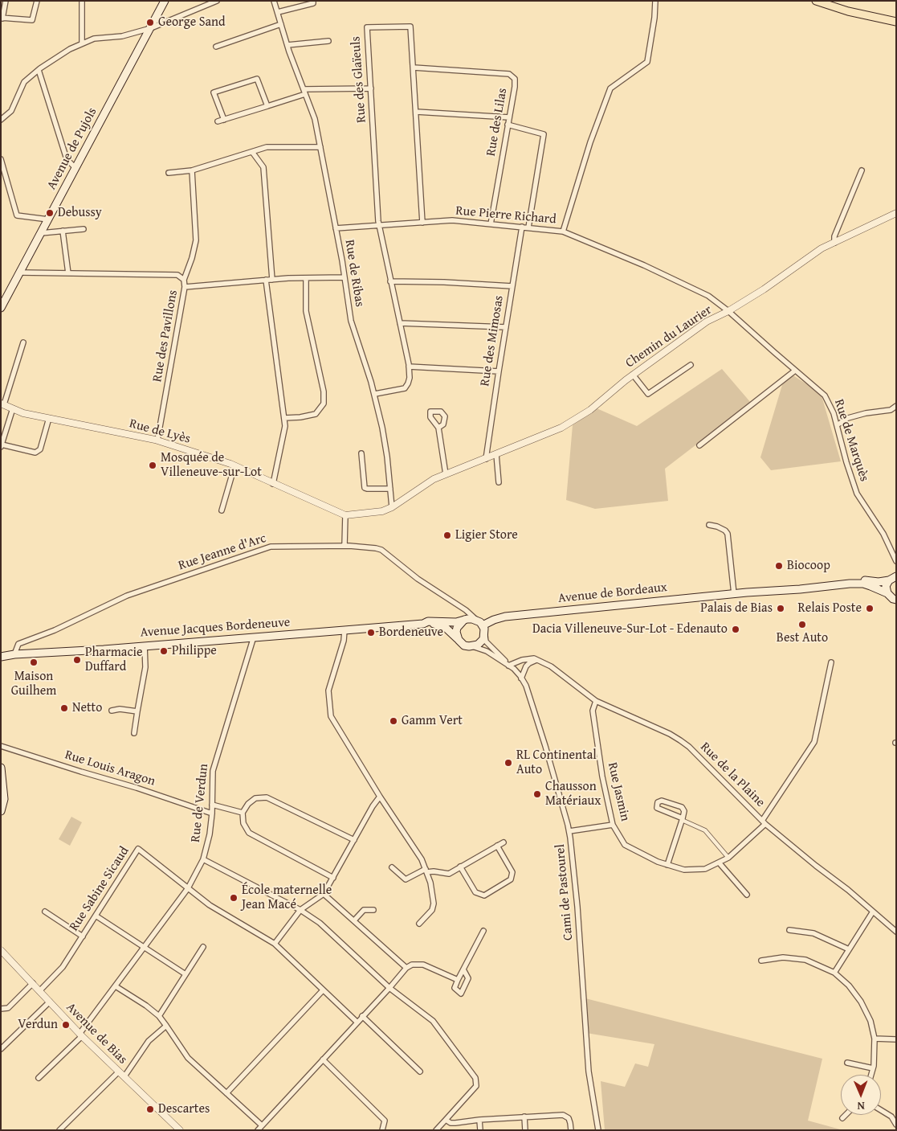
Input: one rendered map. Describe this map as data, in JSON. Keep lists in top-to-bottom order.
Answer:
{
  "streets": {
    "main road": ["Avenue de Pujols", "Avenue de Bordeaux", "Avenue Jacques Bordeneuve"],
    "street": [
      "Rue des Glaïeuls",
      "Rue des Lilas",
      "Rue Pierre Richard",
      "Rue de Ribas",
      "Rue des Pavillons",
      "Chemin du Laurier",
      "Rue des Mimosas",
      "Rue de Lyès",
      "Rue de Marquès",
      "Rue Jeanne d'Arc",
      "Rue Louis Aragon",
      "Rue de la Plaine",
      "Rue Jasmin",
      "Rue de Verdun",
      "Rue Sabine Sicaud",
      "Cami de Pastourel",
      "Avenue de Bias"
    ]
  },
  "crossings": [
    ["Rue des Glaïeuls", "Rue des Lilas"],
    ["Rue des Glaïeuls", "Rue Pierre Richard"],
    ["Rue des Glaïeuls", "Rue de Ribas"],
    ["Rue des Lilas", "Rue Pierre Richard"],
    ["Avenue de Pujols", "Rue des Pavillons"],
    ["Rue Pierre Richard", "Rue de Ribas"],
    ["Rue Pierre Richard", "Chemin du Laurier"],
    ["Rue Pierre Richard", "Rue des Mimosas"],
    ["Rue Pierre Richard", "Rue de Marquès"],
    ["Rue de Ribas", "Chemin du Laurier"],
    ["Rue des Pavillons", "Rue de Lyès"],
    ["Chemin du Laurier", "Rue des Mimosas"],
    ["Chemin du Laurier", "Rue de Lyès"],
    ["Chemin du Laurier", "Rue de Marquès"],
    ["Rue Jeanne d'Arc", "Avenue de Bordeaux"],
    ["Rue Jeanne d'Arc", "Avenue Jacques Bordeneuve"],
    ["Rue Jeanne d'Arc", "Cami de Pastourel"],
    ["Avenue de Bordeaux", "Avenue Jacques Bordeneuve"],
    ["Avenue de Bordeaux", "Cami de Pastourel"],
    ["Avenue Jacques Bordeneuve", "Rue de Verdun"],
    ["Avenue Jacques Bordeneuve", "Cami de Pastourel"],
    ["Rue Louis Aragon", "Rue de Verdun"],
    ["Rue de la Plaine", "Rue Jasmin"],
    ["Rue de Verdun", "Rue Sabine Sicaud"],
    ["Rue de Verdun", "Avenue de Bias"],
    ["Rue Sabine Sicaud", "Avenue de Bias"]
  ],
  "places": [
    "George Sand",
    "Debussy",
    "Mosquée de Villeneuve-sur-Lot",
    "Ligier Store",
    "Biocoop",
    "Palais de Bias",
    "Relais Poste",
    "Best Auto",
    "Dacia Villeneuve-Sur-Lot - Edenauto",
    "Bordeneuve",
    "Philippe",
    "Pharmacie Duffard",
    "Maison Guilhem",
    "Netto",
    "Gamm Vert",
    "RL Continental Auto",
    "Chausson Matériaux",
    "École maternelle Jean Macé",
    "Verdun",
    "Descartes"
  ],
  "north": "bottom"
}
